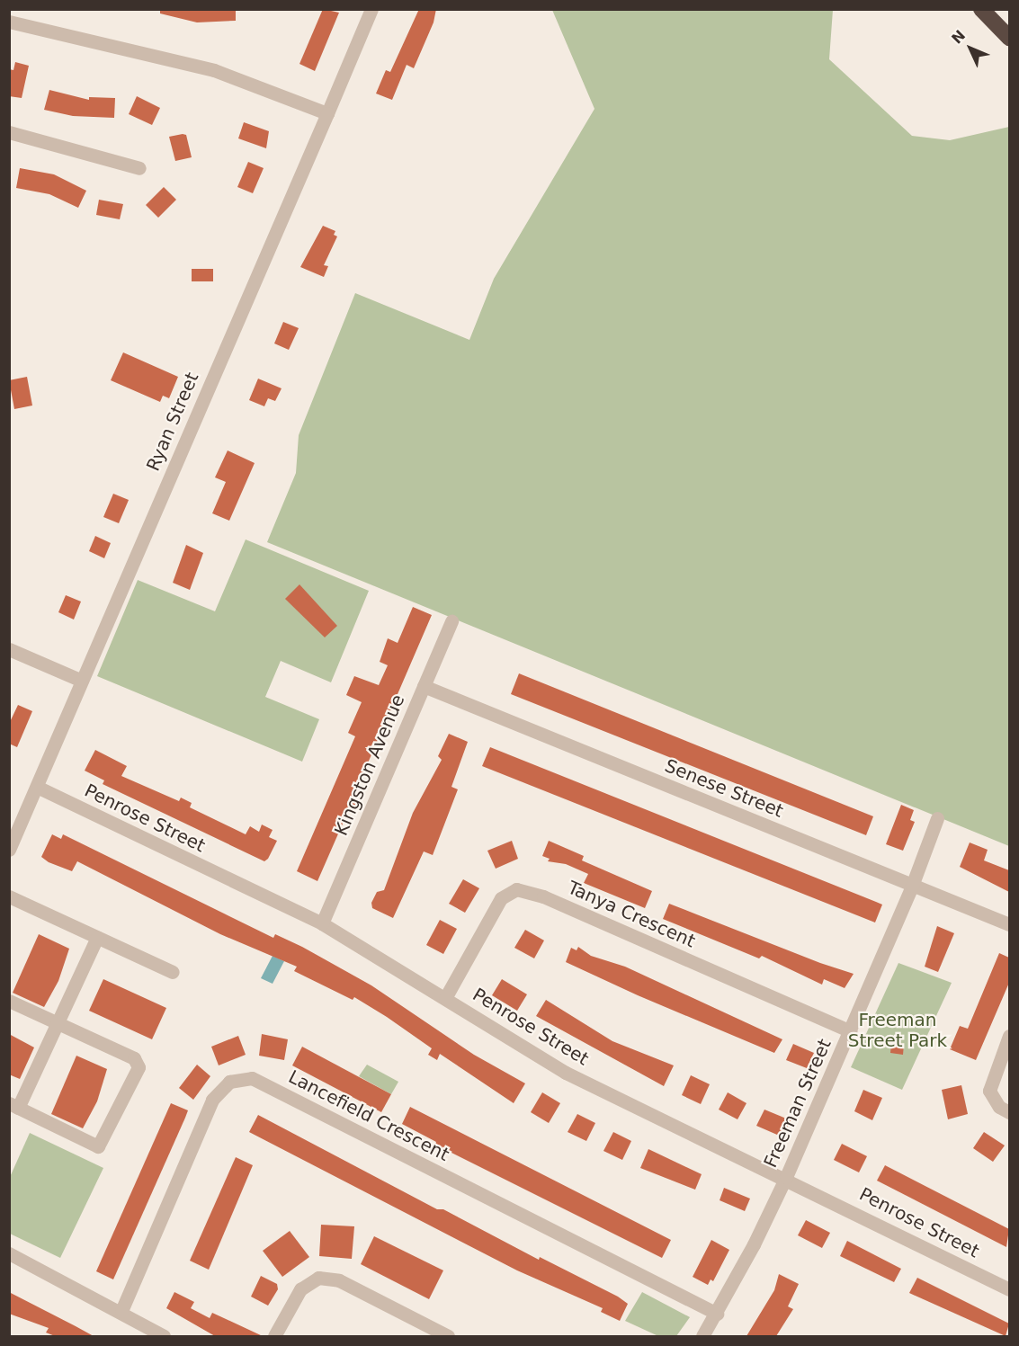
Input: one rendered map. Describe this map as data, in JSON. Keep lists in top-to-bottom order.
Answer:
{
  "streets": {
    "street": [
      "Ryan Street",
      "Kingston Avenue",
      "Senese Street",
      "Penrose Street",
      "Tanya Crescent",
      "Freeman Street",
      "Lancefield Crescent"
    ]
  },
  "crossings": [
    ["Ryan Street", "Penrose Street"],
    ["Kingston Avenue", "Senese Street"],
    ["Kingston Avenue", "Penrose Street"],
    ["Senese Street", "Freeman Street"],
    ["Penrose Street", "Tanya Crescent"],
    ["Penrose Street", "Freeman Street"],
    ["Tanya Crescent", "Freeman Street"],
    ["Freeman Street", "Lancefield Crescent"]
  ],
  "parks": ["Freeman Street Park"],
  "north": "top left"
}
